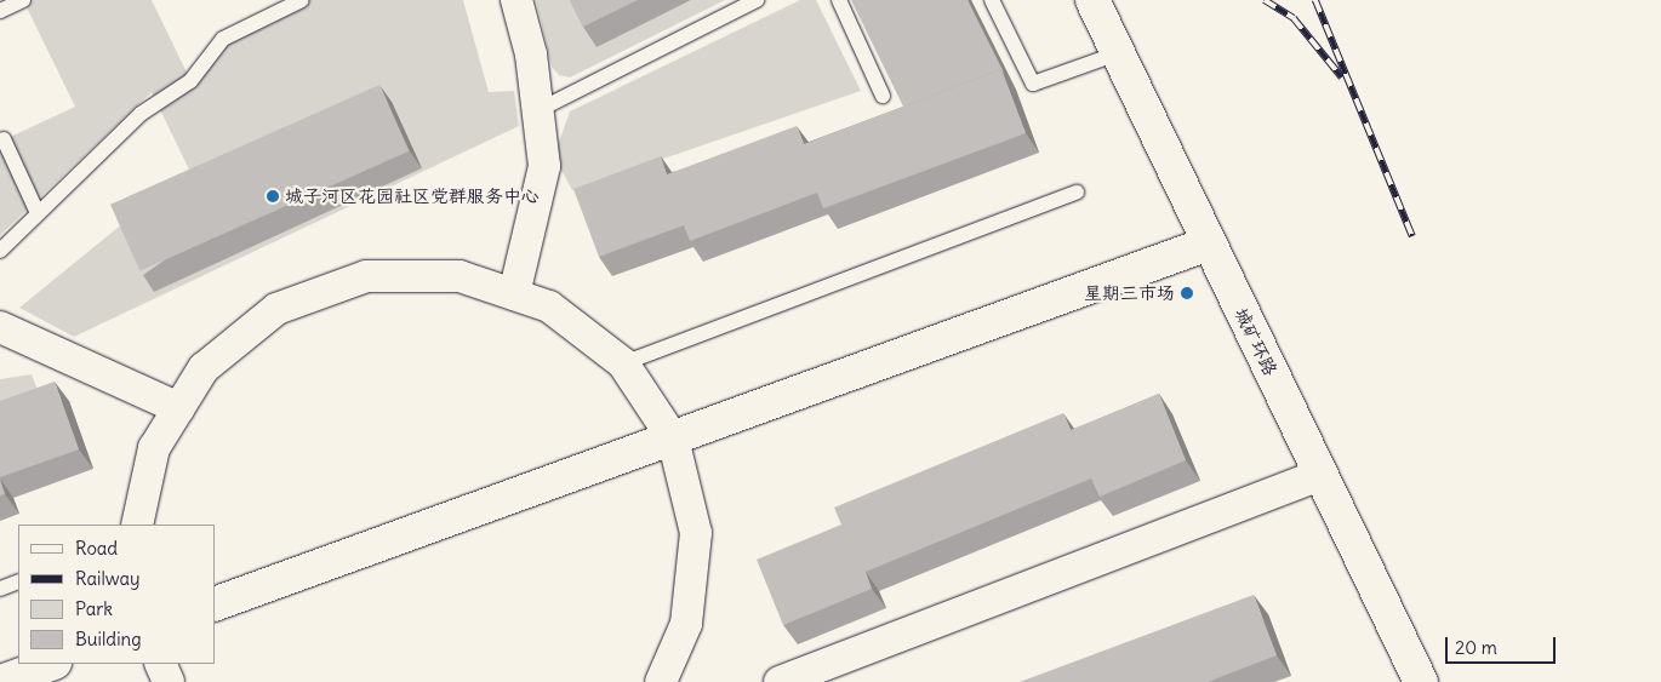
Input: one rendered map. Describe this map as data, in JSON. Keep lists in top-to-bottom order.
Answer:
{
  "streets": {
    "street": ["城矿环路"]
  },
  "places": ["城子河区花园社区党群服务中心", "星期三市场"],
  "legend": [
    "Road",
    "Railway",
    "Park",
    "Building"
  ],
  "scale_bar": "20 m"
}
